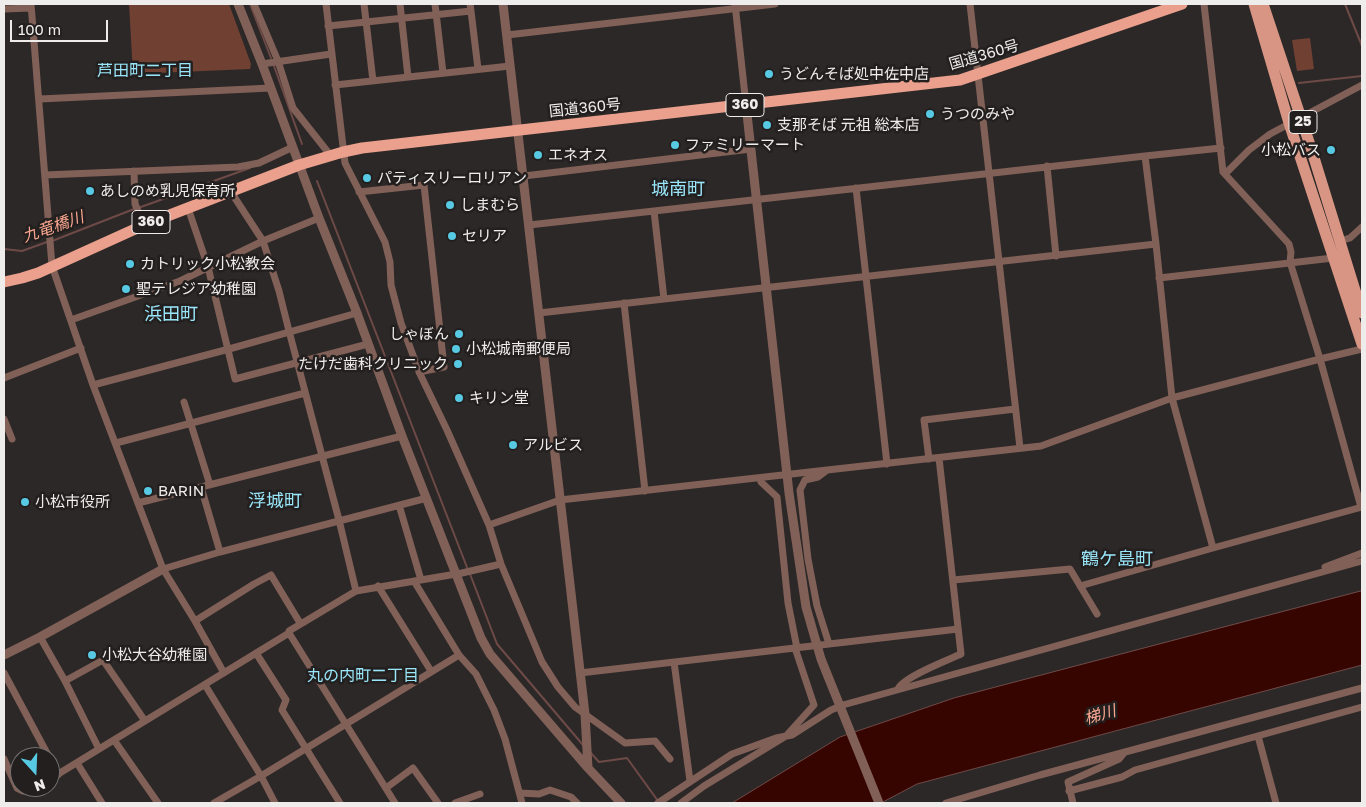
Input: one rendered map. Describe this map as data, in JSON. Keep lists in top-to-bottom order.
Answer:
{
  "streets": {
    "highway": ["国道360号", "360"],
    "main road": ["25"]
  },
  "districts": [
    "芦田町二丁目",
    "城南町",
    "浜田町",
    "浮城町",
    "鶴ケ島町",
    "丸の内町二丁目"
  ],
  "water": ["九竜橋川", "梯川"],
  "places": [
    "うどんそば処中佐中店",
    "うつのみや",
    "支那そば 元祖 総本店",
    "ファミリーマート",
    "小松バス",
    "エネオス",
    "パティスリーロリアン",
    "あしのめ乳児保育所",
    "しまむら",
    "セリア",
    "カトリック小松教会",
    "聖テレジア幼稚園",
    "しゃぼん",
    "小松城南郵便局",
    "たけだ歯科クリニック",
    "キリン堂",
    "アルビス",
    "BARIN",
    "小松市役所",
    "小松大谷幼稚園"
  ],
  "scale_bar": "100 m",
  "north": "bottom"
}
